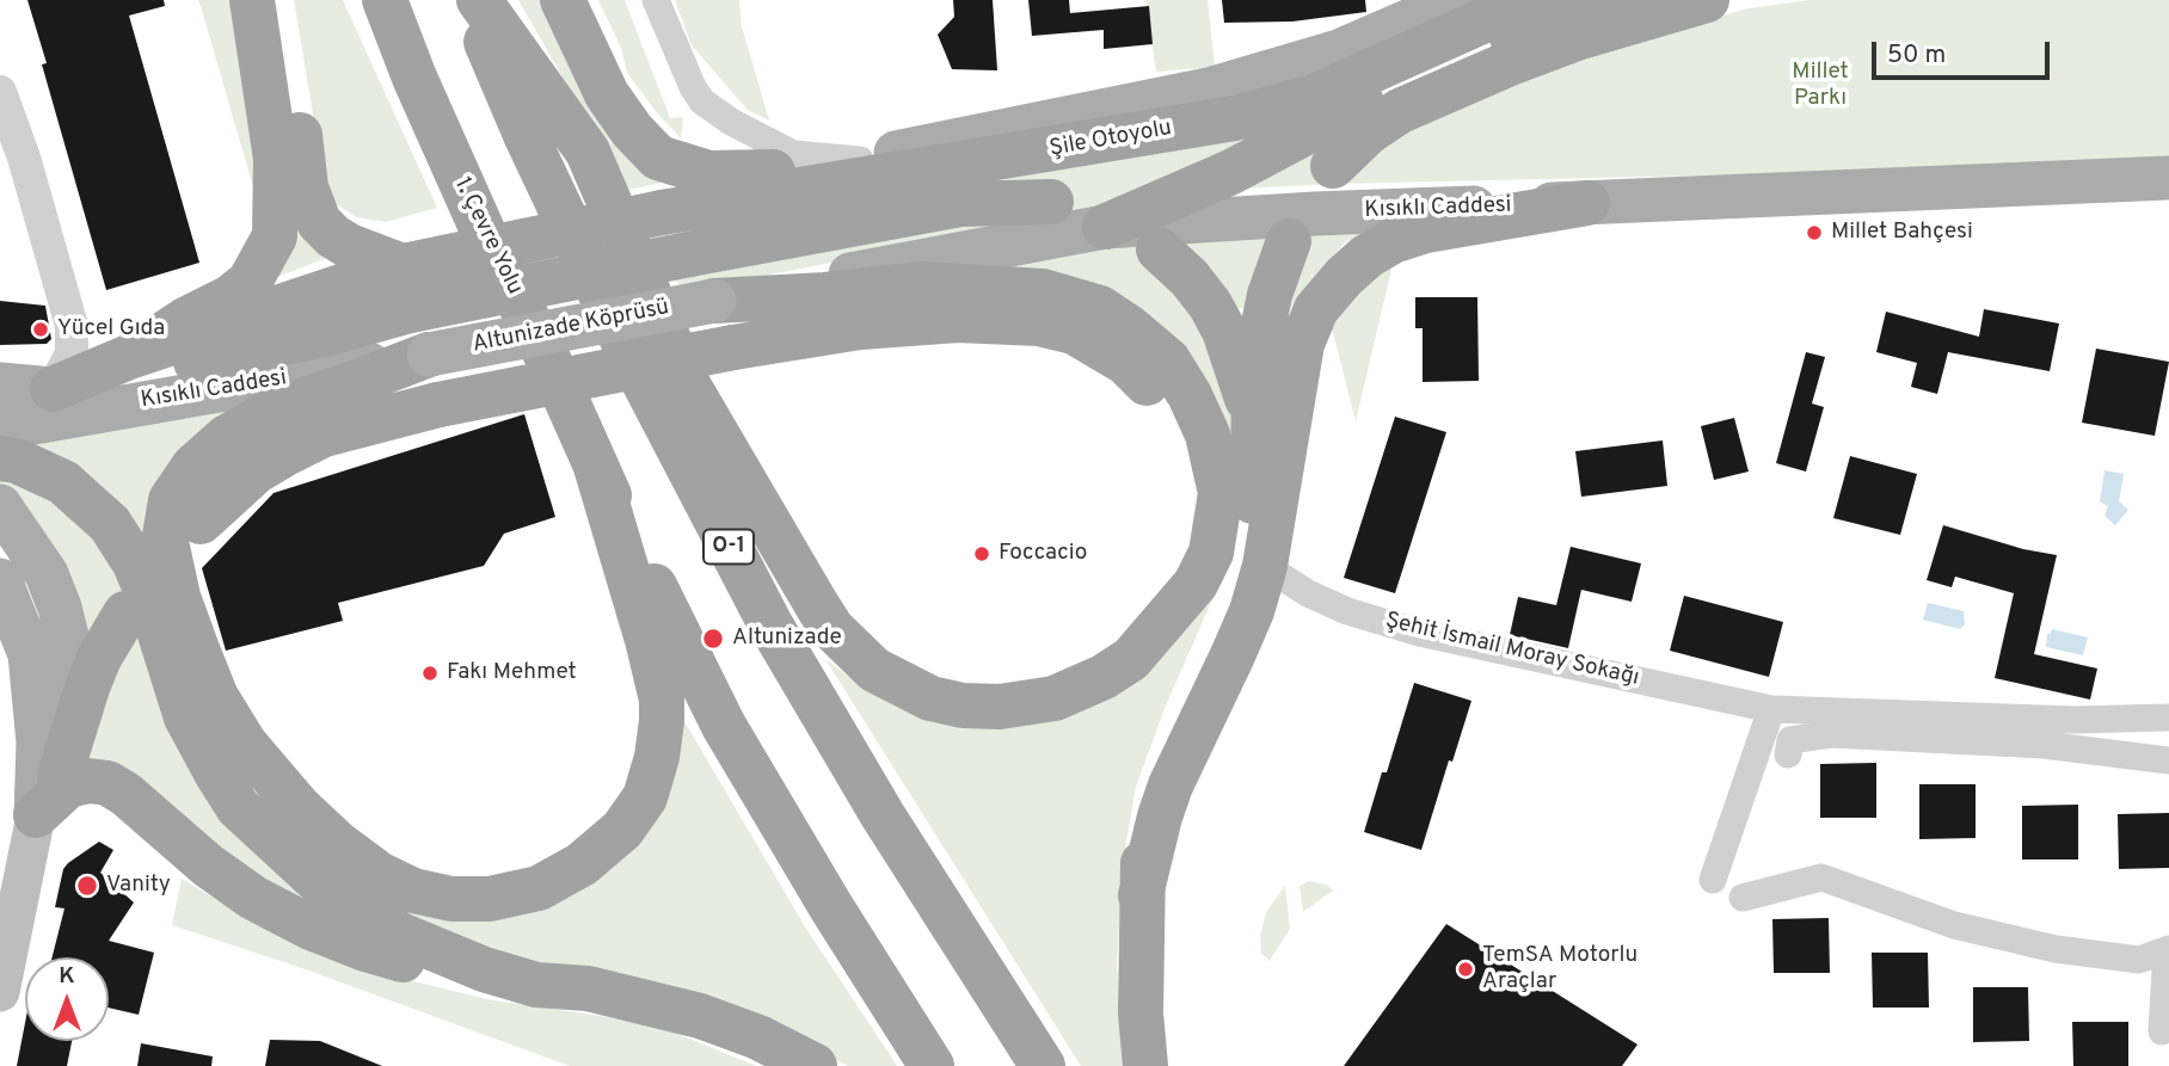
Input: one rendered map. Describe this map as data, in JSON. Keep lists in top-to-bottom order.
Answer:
{
  "streets": {
    "highway": [
      "Şile Otoyolu",
      "Kısıklı Caddesi",
      "1. Çevre Yolu",
      "O-1"
    ],
    "main road": ["Altunizade Köprüsü"],
    "street": ["Şehit İsmail Moray Sokağı"]
  },
  "crossings": [
    ["Kısıklı Caddesi", "Altunizade Köprüsü"]
  ],
  "parks": ["Millet Parkı"],
  "places": [
    "Millet Bahçesi",
    "Yücel Gıda",
    "Foccacio",
    "Altunizade",
    "Fakı Mehmet",
    "Vanity",
    "TemSA Motorlu Araçlar"
  ],
  "scale_bar": "50 m",
  "north": "top"
}
